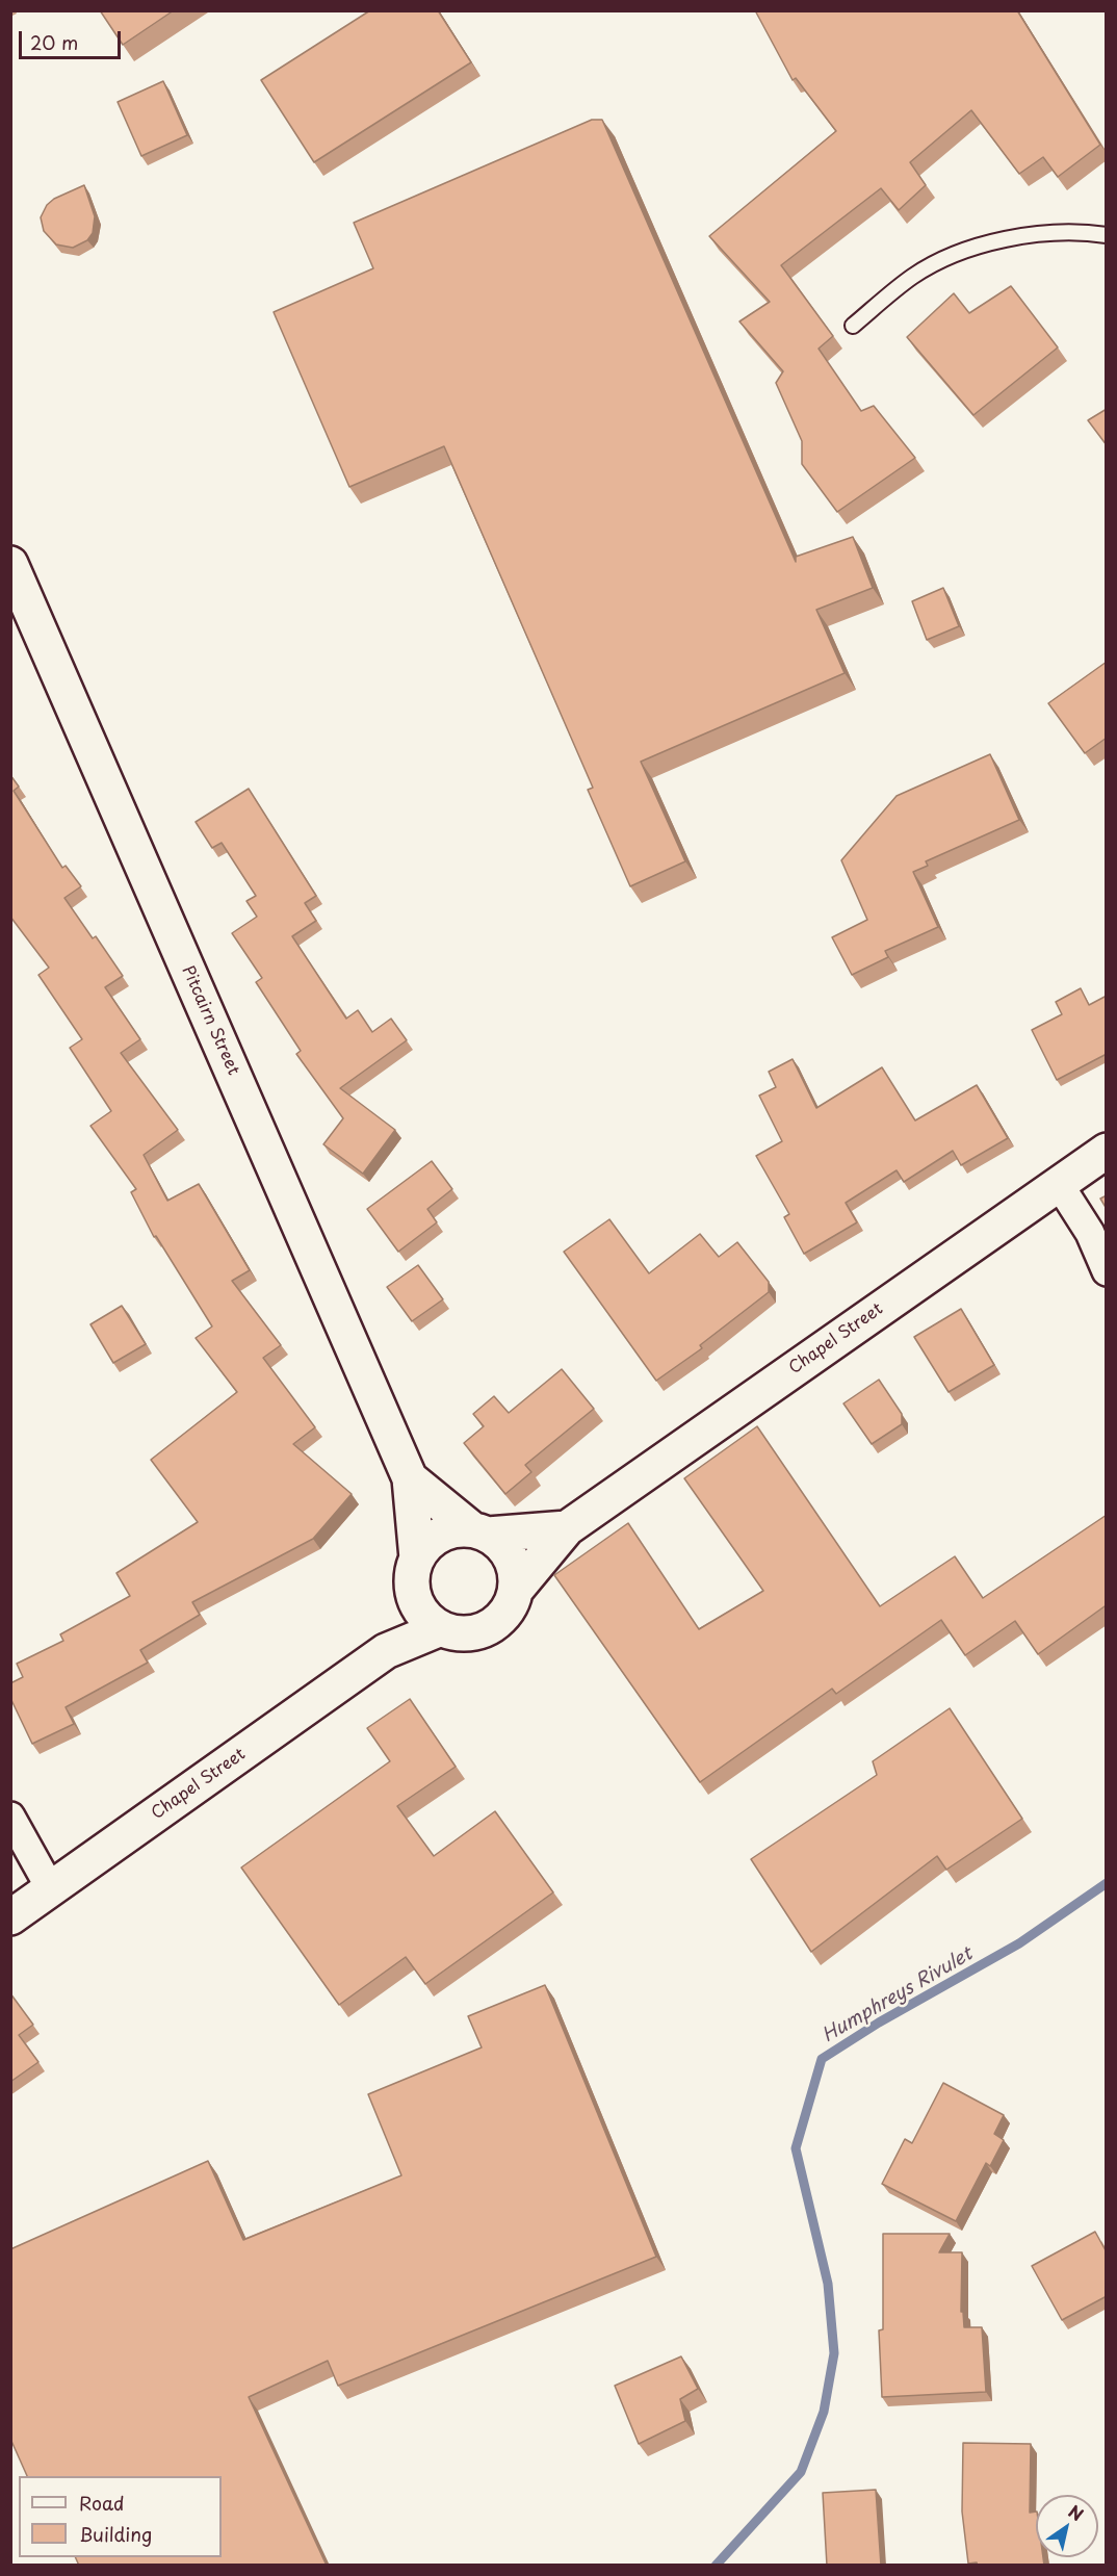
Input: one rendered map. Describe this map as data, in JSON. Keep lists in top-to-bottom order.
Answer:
{
  "streets": {
    "street": ["Pitcairn Street", "Chapel Street"]
  },
  "crossings": [
    ["Pitcairn Street", "Chapel Street"]
  ],
  "water": ["Humphreys Rivulet"],
  "legend": ["Road", "Building"],
  "scale_bar": "20 m",
  "north": "top right"
}
